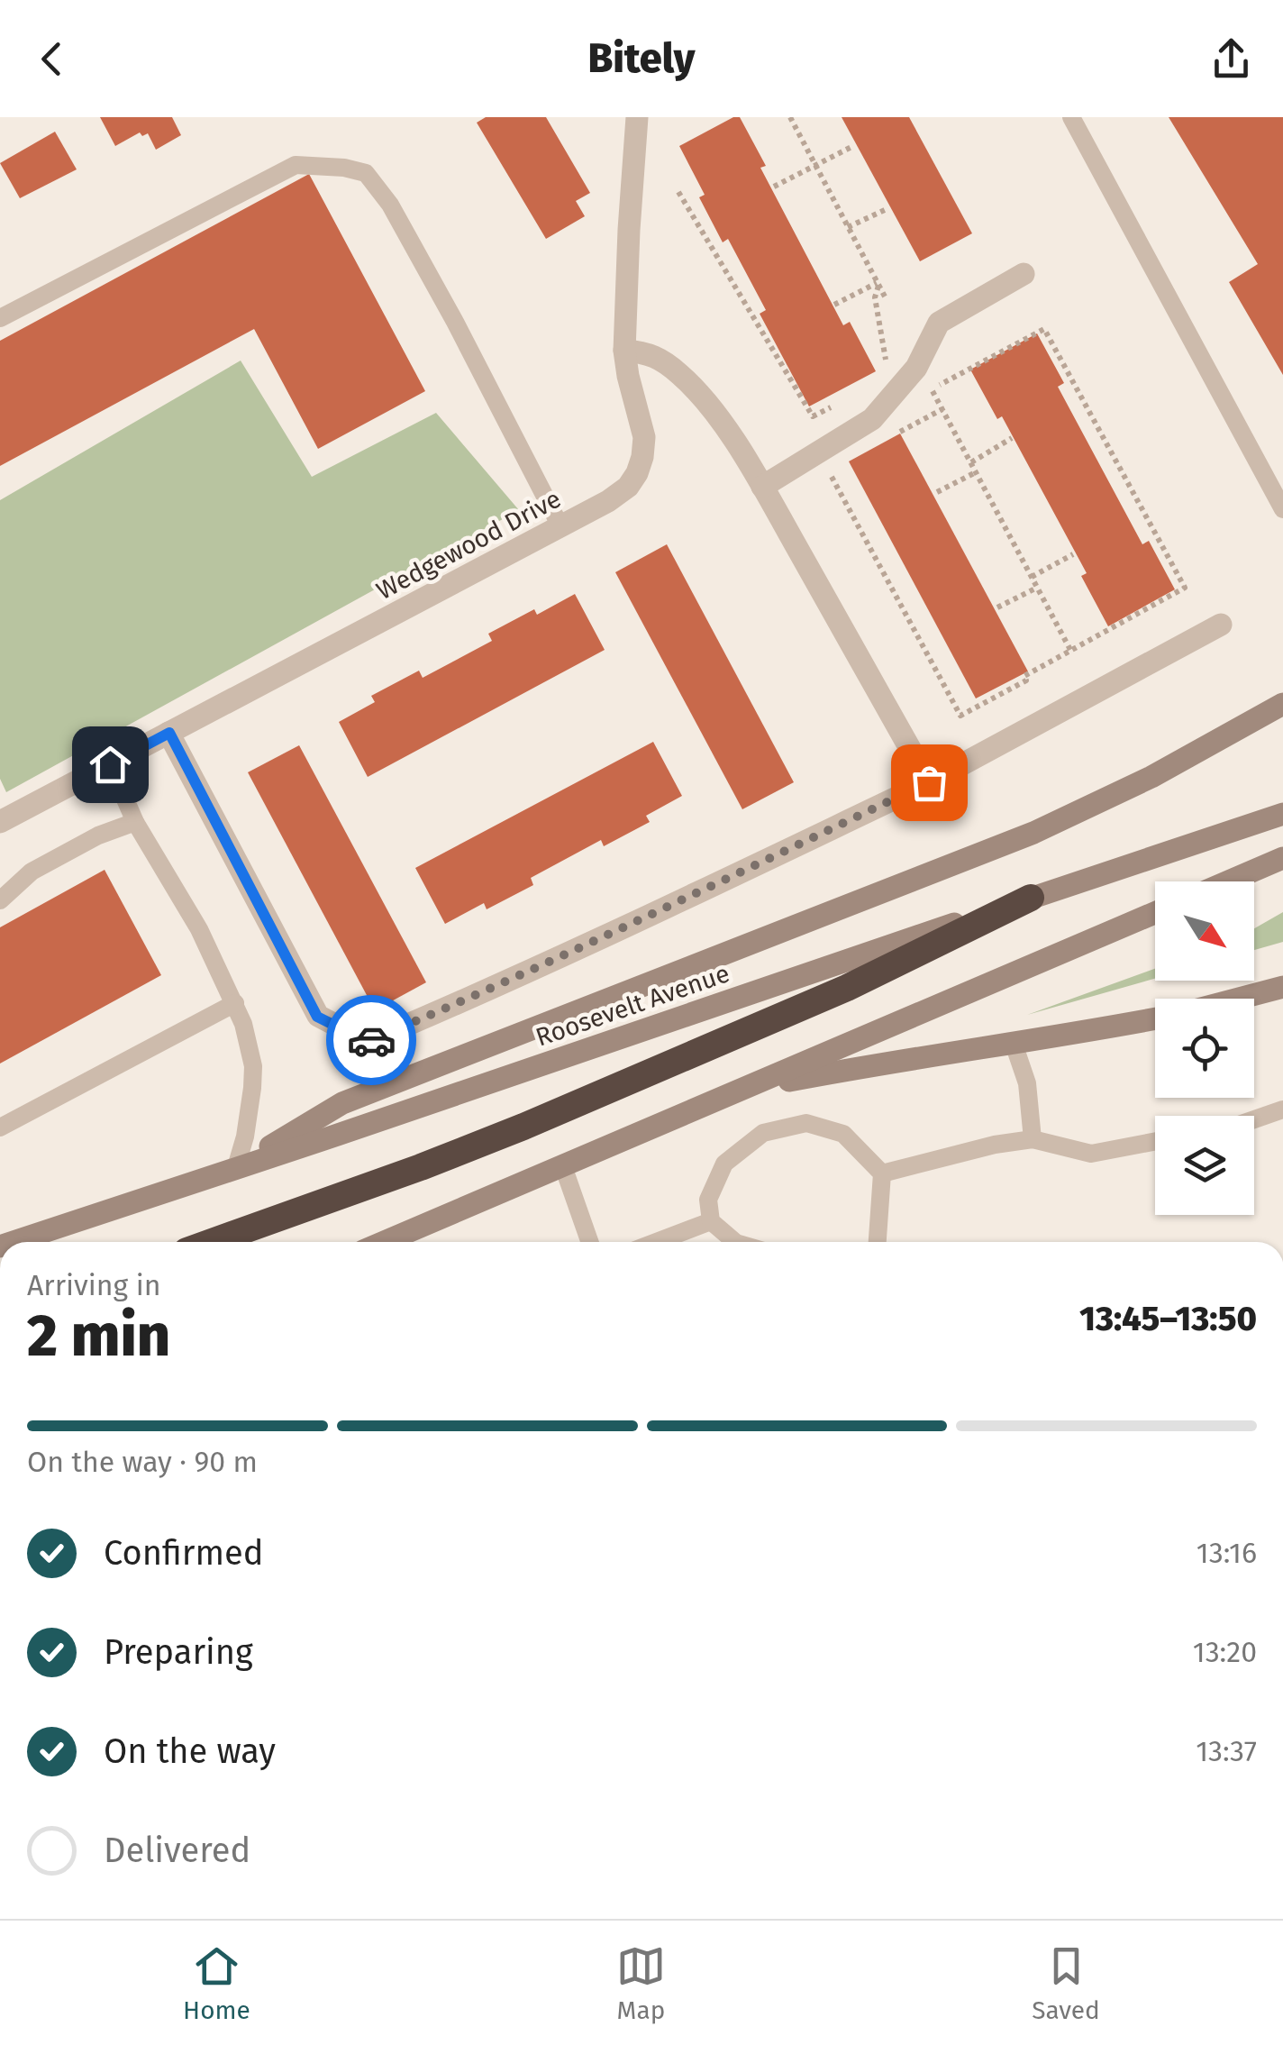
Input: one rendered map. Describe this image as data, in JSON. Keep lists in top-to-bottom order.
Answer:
{
  "streets": {
    "main road": ["Roosevelt Avenue"],
    "street": ["Wedgewood Drive"]
  },
  "north": "bottom right",
  "page": {
    "header": "Bitely",
    "heading": ["2 min", "Arriving in", "13:45–13:50"],
    "bar": "On the way · 90 m",
    "list": [
      ["Confirmed", "13:16"],
      ["Preparing", "13:20"],
      ["On the way", "13:37"],
      "Delivered"
    ],
    "tabs": ["Home", "Map", "Saved"]
  }
}
